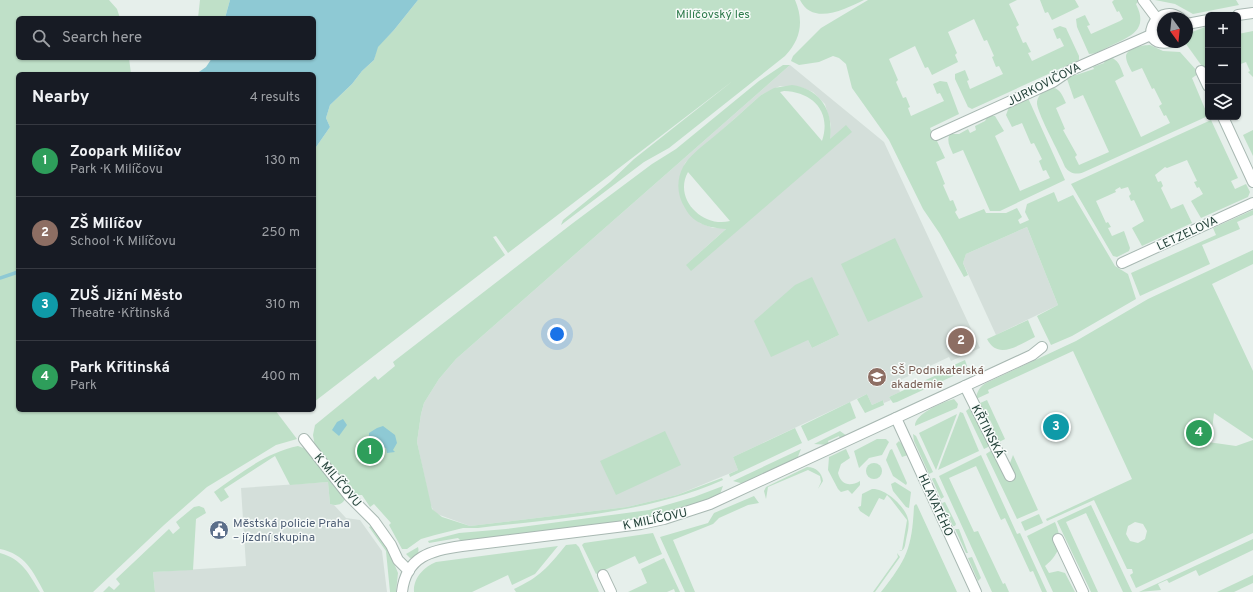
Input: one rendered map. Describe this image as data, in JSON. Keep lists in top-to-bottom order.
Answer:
{
  "streets": {
    "street": [
      "JURKOVIČOVA",
      "LETZELOVA",
      "KŘTINSKÁ",
      "K MILÍČOVU",
      "HLAVATÉHO"
    ]
  },
  "crossings": [
    ["KŘTINSKÁ", "K MILÍČOVU"],
    ["K MILÍČOVU", "HLAVATÉHO"]
  ],
  "parks": ["Milíčovský les"],
  "places": {
    "school or university": ["SŠ Podnikatelská akademie"],
    "public building": ["Městská policie Praha – jízdní skupina"]
  },
  "north": "bottom",
  "page": {
    "map_buttons": ["+", "−"],
    "search": "Search here",
    "heading": ["Nearby", "4 results"],
    "list": [
      {
        "mark": "1",
        "name": "Zoopark Milíčov",
        "note": "Park · K Milíčovu",
        "value": "130 m"
      },
      {
        "mark": "2",
        "name": "ZŠ Milíčov",
        "note": "School · K Milíčovu",
        "value": "250 m"
      },
      {
        "mark": "3",
        "name": "ZUŠ Jižní Město",
        "note": "Theatre · Křtinská",
        "value": "310 m"
      },
      {
        "mark": "4",
        "name": "Park Křitinská",
        "note": "Park",
        "value": "400 m"
      }
    ],
    "pins": [
      "2",
      "3",
      "4",
      "1"
    ]
  }
}
